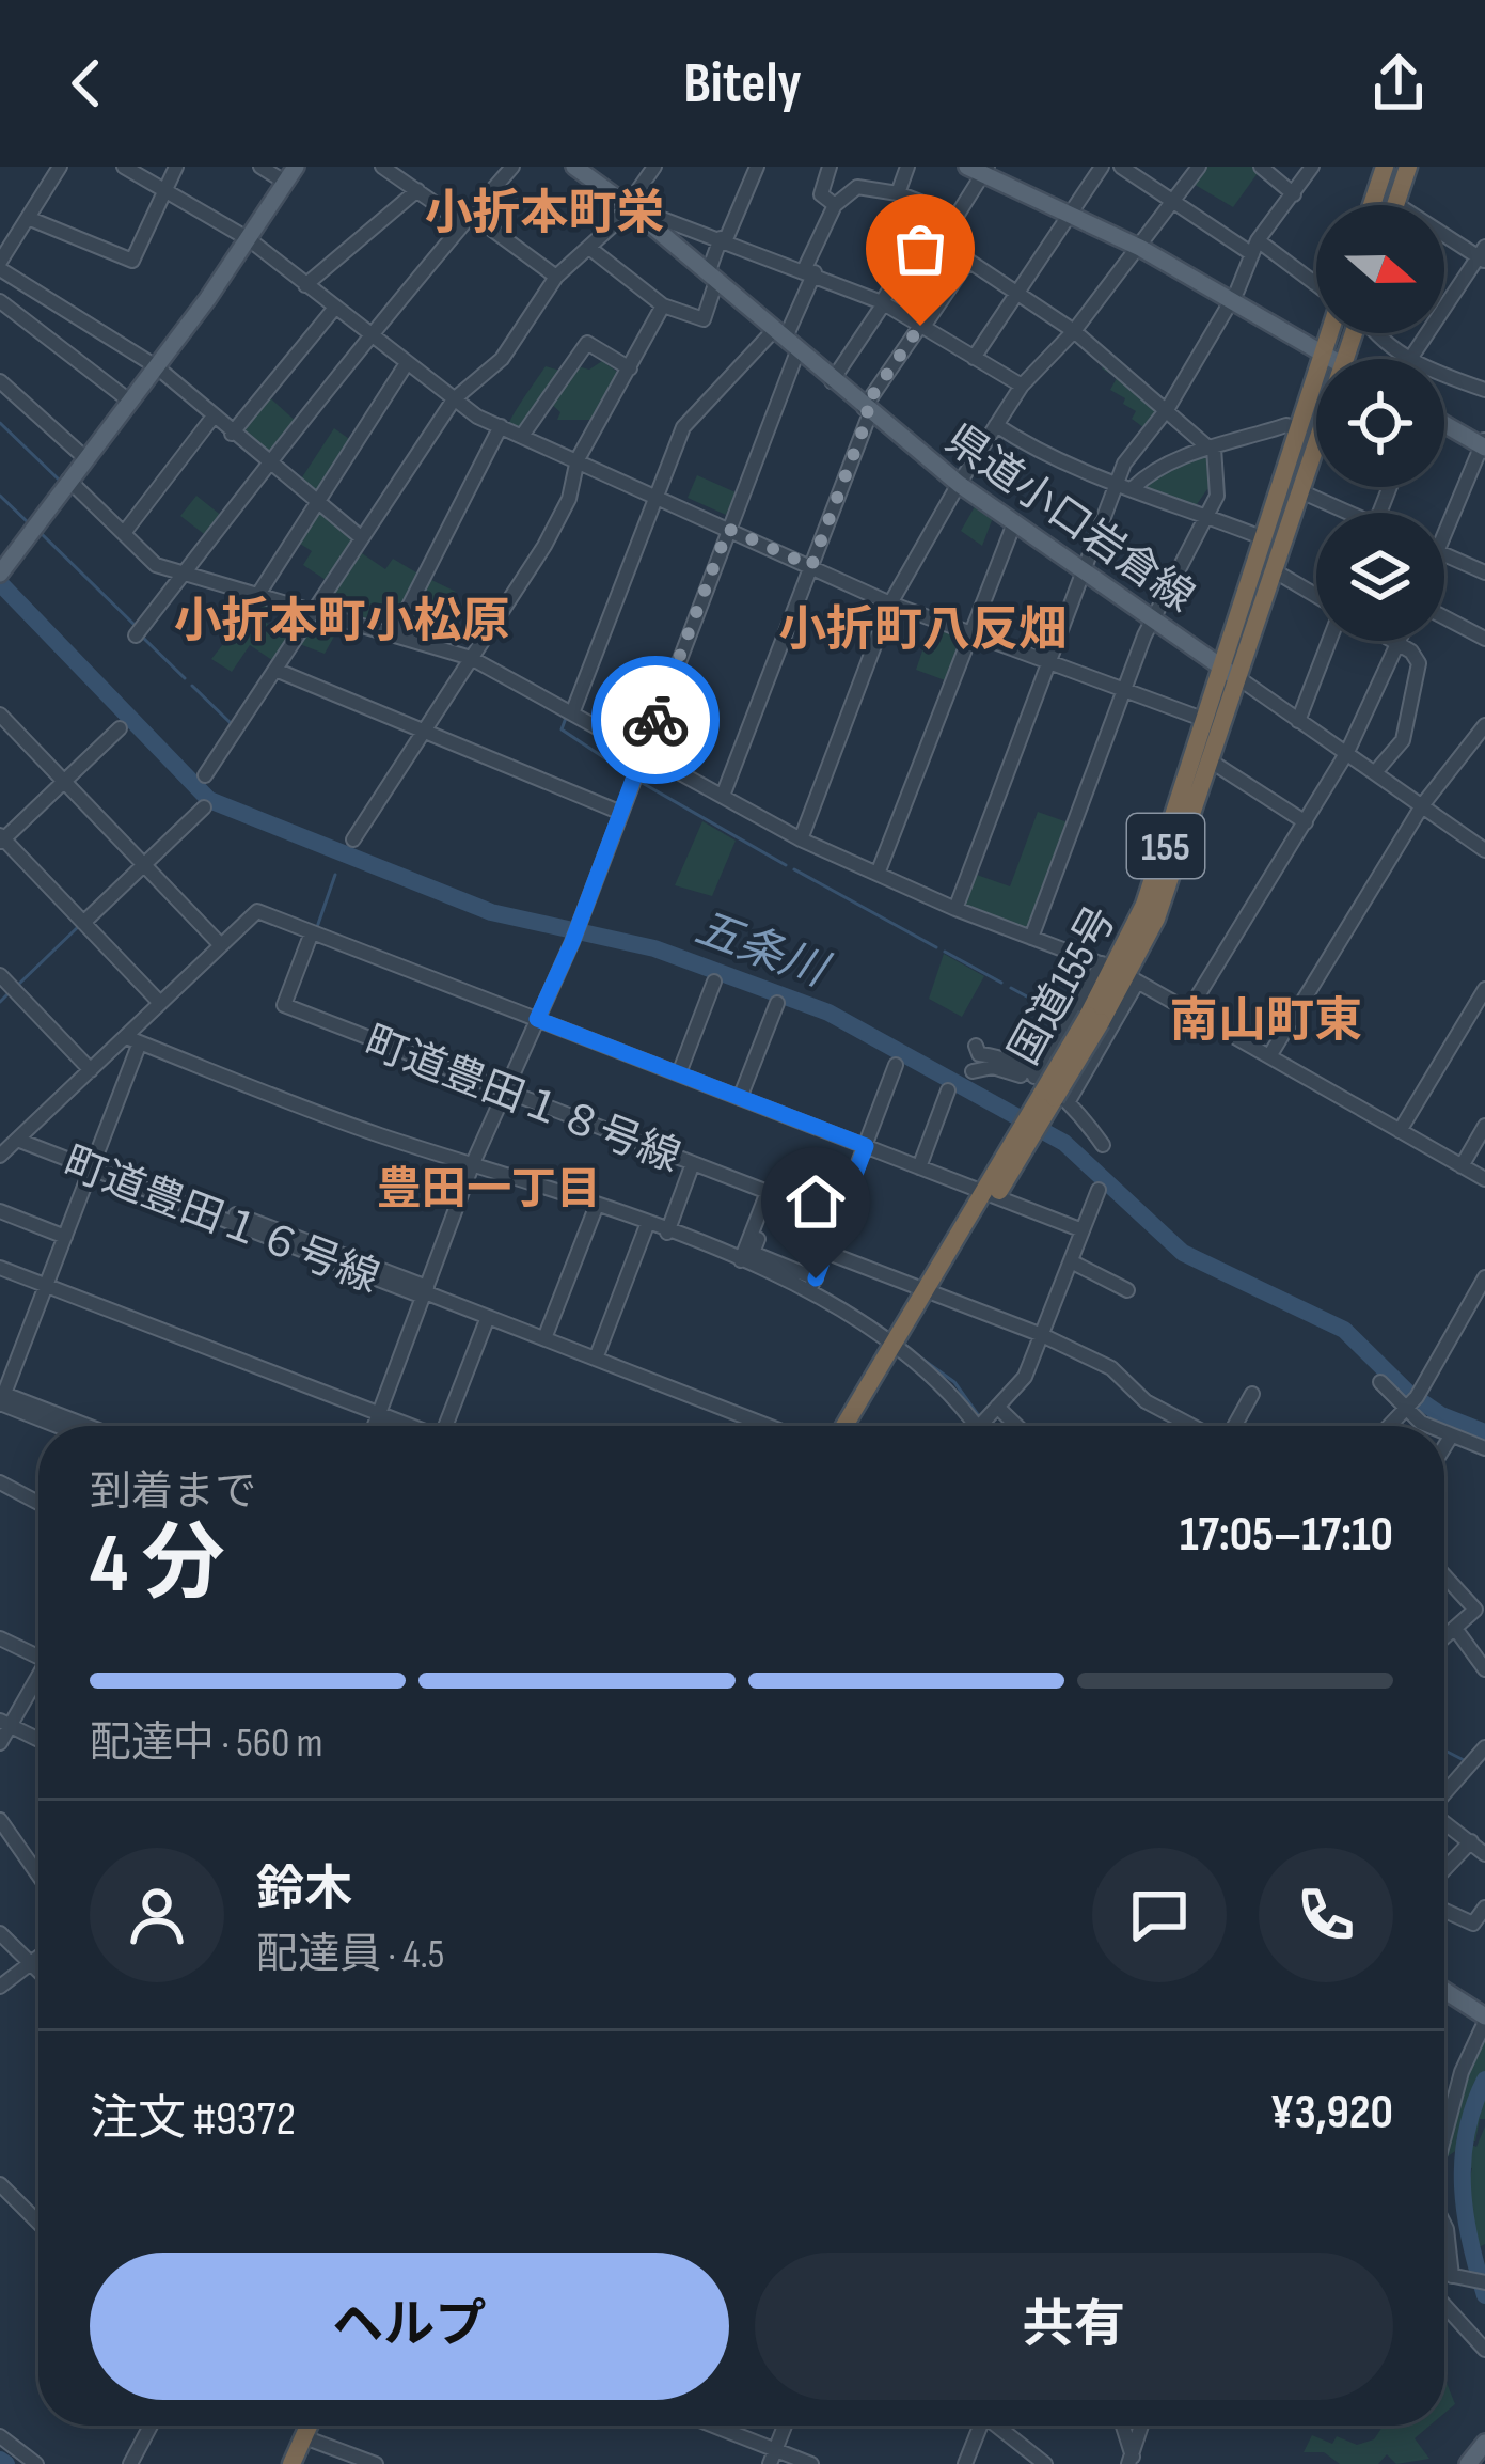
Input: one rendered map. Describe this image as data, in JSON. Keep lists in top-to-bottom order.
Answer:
{
  "streets": {
    "highway": ["155", "国道155号"],
    "main road": ["県道小口岩倉線"],
    "street": ["町道豊田１８号線"]
  },
  "crossings": [
    ["県道小口岩倉線", "国道155号"]
  ],
  "districts": [
    "小折本町栄",
    "小折本町小松原",
    "小折町八反畑",
    "南山町東",
    "豊田一丁目"
  ],
  "water": ["五条川"],
  "north": "right",
  "page": {
    "header": "Bitely",
    "heading": ["4 分", "到着まで", "17:05–17:10"],
    "panel": [
      "鈴木",
      "配達員 · 4.5",
      "注文 #9372",
      "¥3,920"
    ],
    "bar": "配達中 · 560 m",
    "buttons": ["ヘルプ", "共有"]
  }
}
